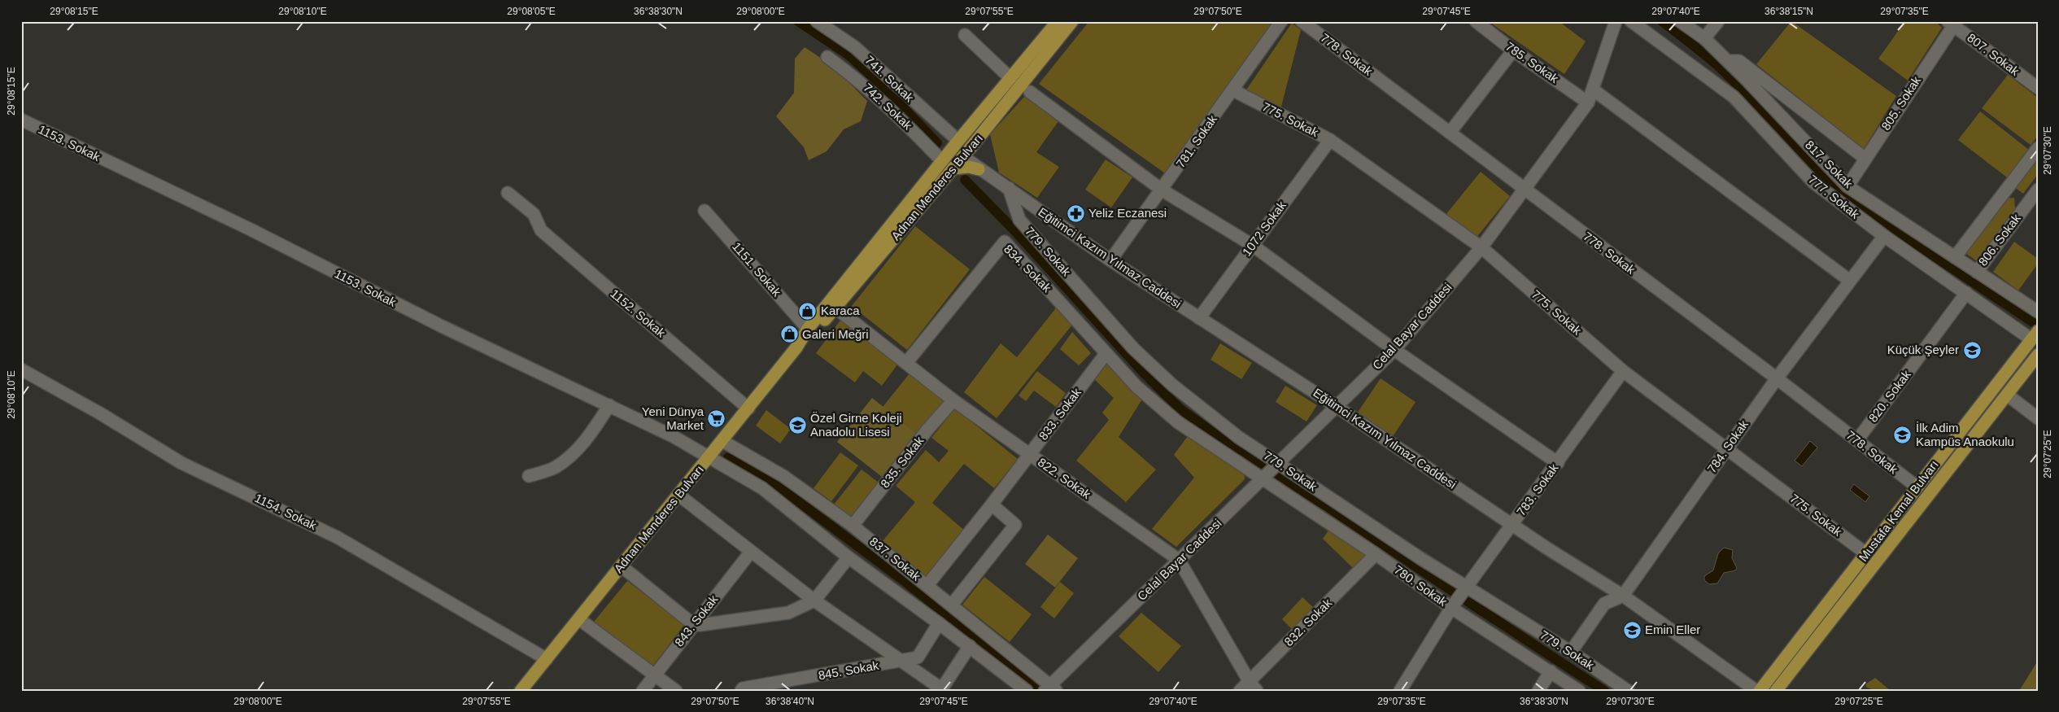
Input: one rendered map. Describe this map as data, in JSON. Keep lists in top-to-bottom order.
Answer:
{
  "streets": {
    "main road": ["Adnan Menderes Bulvarı", "Mustafa Kemal Bulvarı"],
    "street": [
      "778. Sokak",
      "807. Sokak",
      "785. Sokak",
      "741. Sokak",
      "805. Sokak",
      "742. Sokak",
      "775. Sokak",
      "781. Sokak",
      "1153. Sokak",
      "817. Sokak",
      "777. Sokak",
      "1072 Sokak",
      "806. Sokak",
      "779. Sokak",
      "Eğitimci Kazım Yılmaz Caddesi",
      "834. Sokak",
      "1151. Sokak",
      "1152. Sokak",
      "Celal Bayar Caddesi",
      "820. Sokak",
      "833. Sokak",
      "784. Sokak",
      "835. Sokak",
      "822. Sokak",
      "783. Sokak",
      "1154. Sokak",
      "837. Sokak",
      "780. Sokak",
      "843. Sokak",
      "832. Sokak",
      "845. Sokak"
    ]
  },
  "crossings": [
    ["778. Sokak", "Celal Bayar Caddesi"],
    ["778. Sokak", "820. Sokak"],
    ["778. Sokak", "784. Sokak"],
    ["778. Sokak", "Mustafa Kemal Bulvarı"],
    ["807. Sokak", "805. Sokak"],
    ["785. Sokak", "Celal Bayar Caddesi"],
    ["741. Sokak", "Adnan Menderes Bulvarı"],
    ["805. Sokak", "817. Sokak"],
    ["742. Sokak", "Adnan Menderes Bulvarı"],
    ["775. Sokak", "781. Sokak"],
    ["775. Sokak", "1072 Sokak"],
    ["775. Sokak", "Celal Bayar Caddesi"],
    ["775. Sokak", "784. Sokak"],
    ["775. Sokak", "783. Sokak"],
    ["775. Sokak", "Mustafa Kemal Bulvarı"],
    ["781. Sokak", "Eğitimci Kazım Yılmaz Caddesi"],
    ["1153. Sokak", "Adnan Menderes Bulvarı"],
    ["1153. Sokak", "837. Sokak"],
    ["817. Sokak", "806. Sokak"],
    ["Adnan Menderes Bulvarı", "Eğitimci Kazım Yılmaz Caddesi"],
    ["Adnan Menderes Bulvarı", "1151. Sokak"],
    ["Adnan Menderes Bulvarı", "1152. Sokak"],
    ["Adnan Menderes Bulvarı", "822. Sokak"],
    ["Adnan Menderes Bulvarı", "1154. Sokak"],
    ["Adnan Menderes Bulvarı", "837. Sokak"],
    ["777. Sokak", "820. Sokak"],
    ["777. Sokak", "784. Sokak"],
    ["777. Sokak", "Mustafa Kemal Bulvarı"],
    ["1072 Sokak", "Eğitimci Kazım Yılmaz Caddesi"],
    ["779. Sokak", "Eğitimci Kazım Yılmaz Caddesi"],
    ["779. Sokak", "Celal Bayar Caddesi"],
    ["779. Sokak", "784. Sokak"],
    ["779. Sokak", "783. Sokak"],
    ["Eğitimci Kazım Yılmaz Caddesi", "Celal Bayar Caddesi"],
    ["Eğitimci Kazım Yılmaz Caddesi", "784. Sokak"],
    ["Eğitimci Kazım Yılmaz Caddesi", "783. Sokak"],
    ["Eğitimci Kazım Yılmaz Caddesi", "Mustafa Kemal Bulvarı"],
    ["834. Sokak", "833. Sokak"],
    ["834. Sokak", "822. Sokak"],
    ["834. Sokak", "780. Sokak"],
    ["Celal Bayar Caddesi", "822. Sokak"],
    ["Celal Bayar Caddesi", "837. Sokak"],
    ["Celal Bayar Caddesi", "780. Sokak"],
    ["833. Sokak", "822. Sokak"],
    ["833. Sokak", "837. Sokak"],
    ["833. Sokak", "780. Sokak"],
    ["835. Sokak", "822. Sokak"],
    ["835. Sokak", "837. Sokak"],
    ["822. Sokak", "832. Sokak"],
    ["783. Sokak", "780. Sokak"],
    ["837. Sokak", "845. Sokak"],
    ["780. Sokak", "832. Sokak"]
  ],
  "places": {
    "pharmacy": ["Yeliz Eczanesi"],
    "shop": ["Karaca", "Galeri Meğri"],
    "school or university": [
      "Küçük Şeyler",
      "Özel Girne Koleji Anadolu Lisesi",
      "İlk Adim Kampüs Anaokulu",
      "Emin Eller"
    ],
    "supermarket": ["Yeni Dünya Market"]
  },
  "coordinates": [
    "29°08'15\"E",
    "29°08'10\"E",
    "29°08'05\"E",
    "36°38'30\"N",
    "29°08'00\"E",
    "29°07'55\"E",
    "29°07'50\"E",
    "29°07'45\"E",
    "29°07'40\"E",
    "36°38'15\"N",
    "29°07'35\"E",
    "29°07'30\"E",
    "29°07'25\"E",
    "36°38'40\"N"
  ]
}
